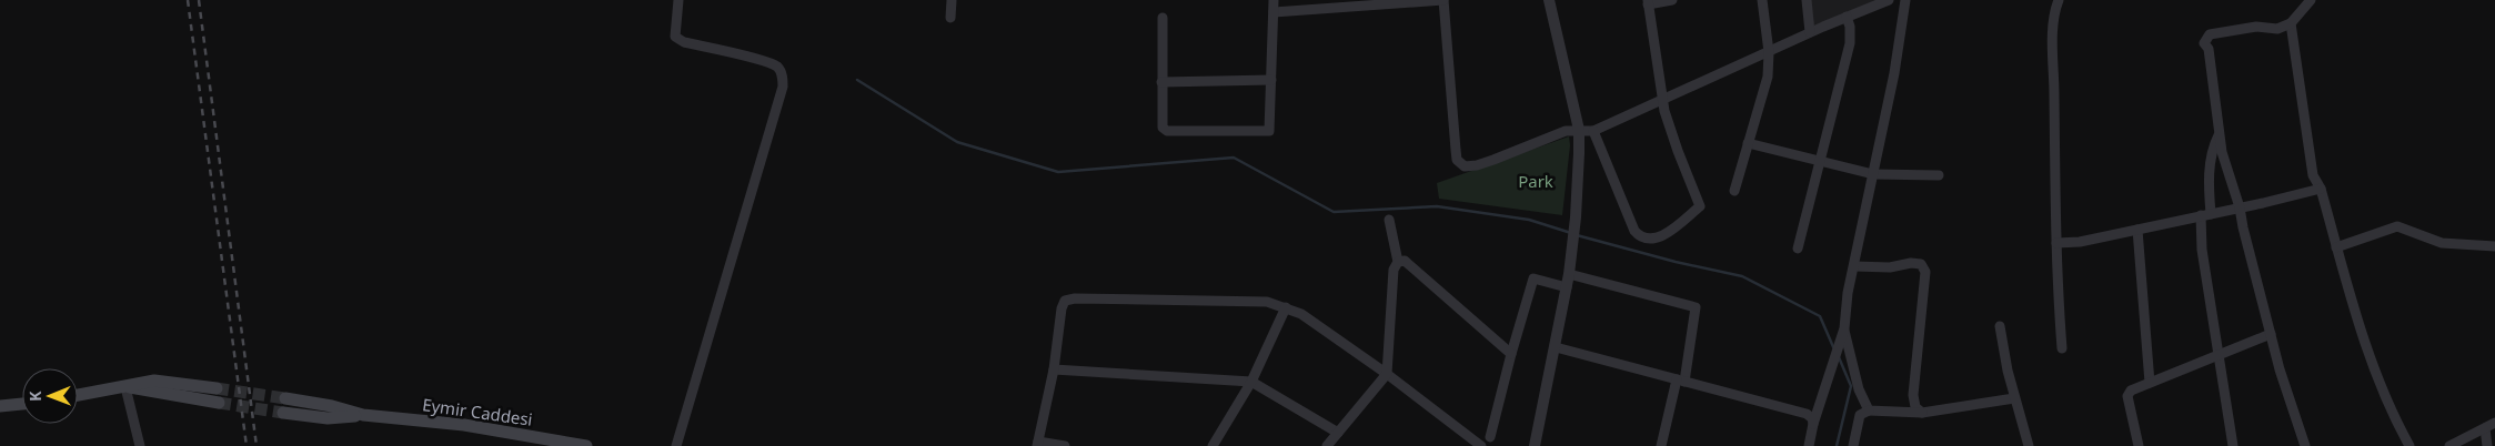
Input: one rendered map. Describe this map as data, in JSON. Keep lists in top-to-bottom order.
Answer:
{
  "streets": {
    "main road": ["Eymir Caddesi"]
  },
  "parks": ["Park"],
  "north": "left"
}
